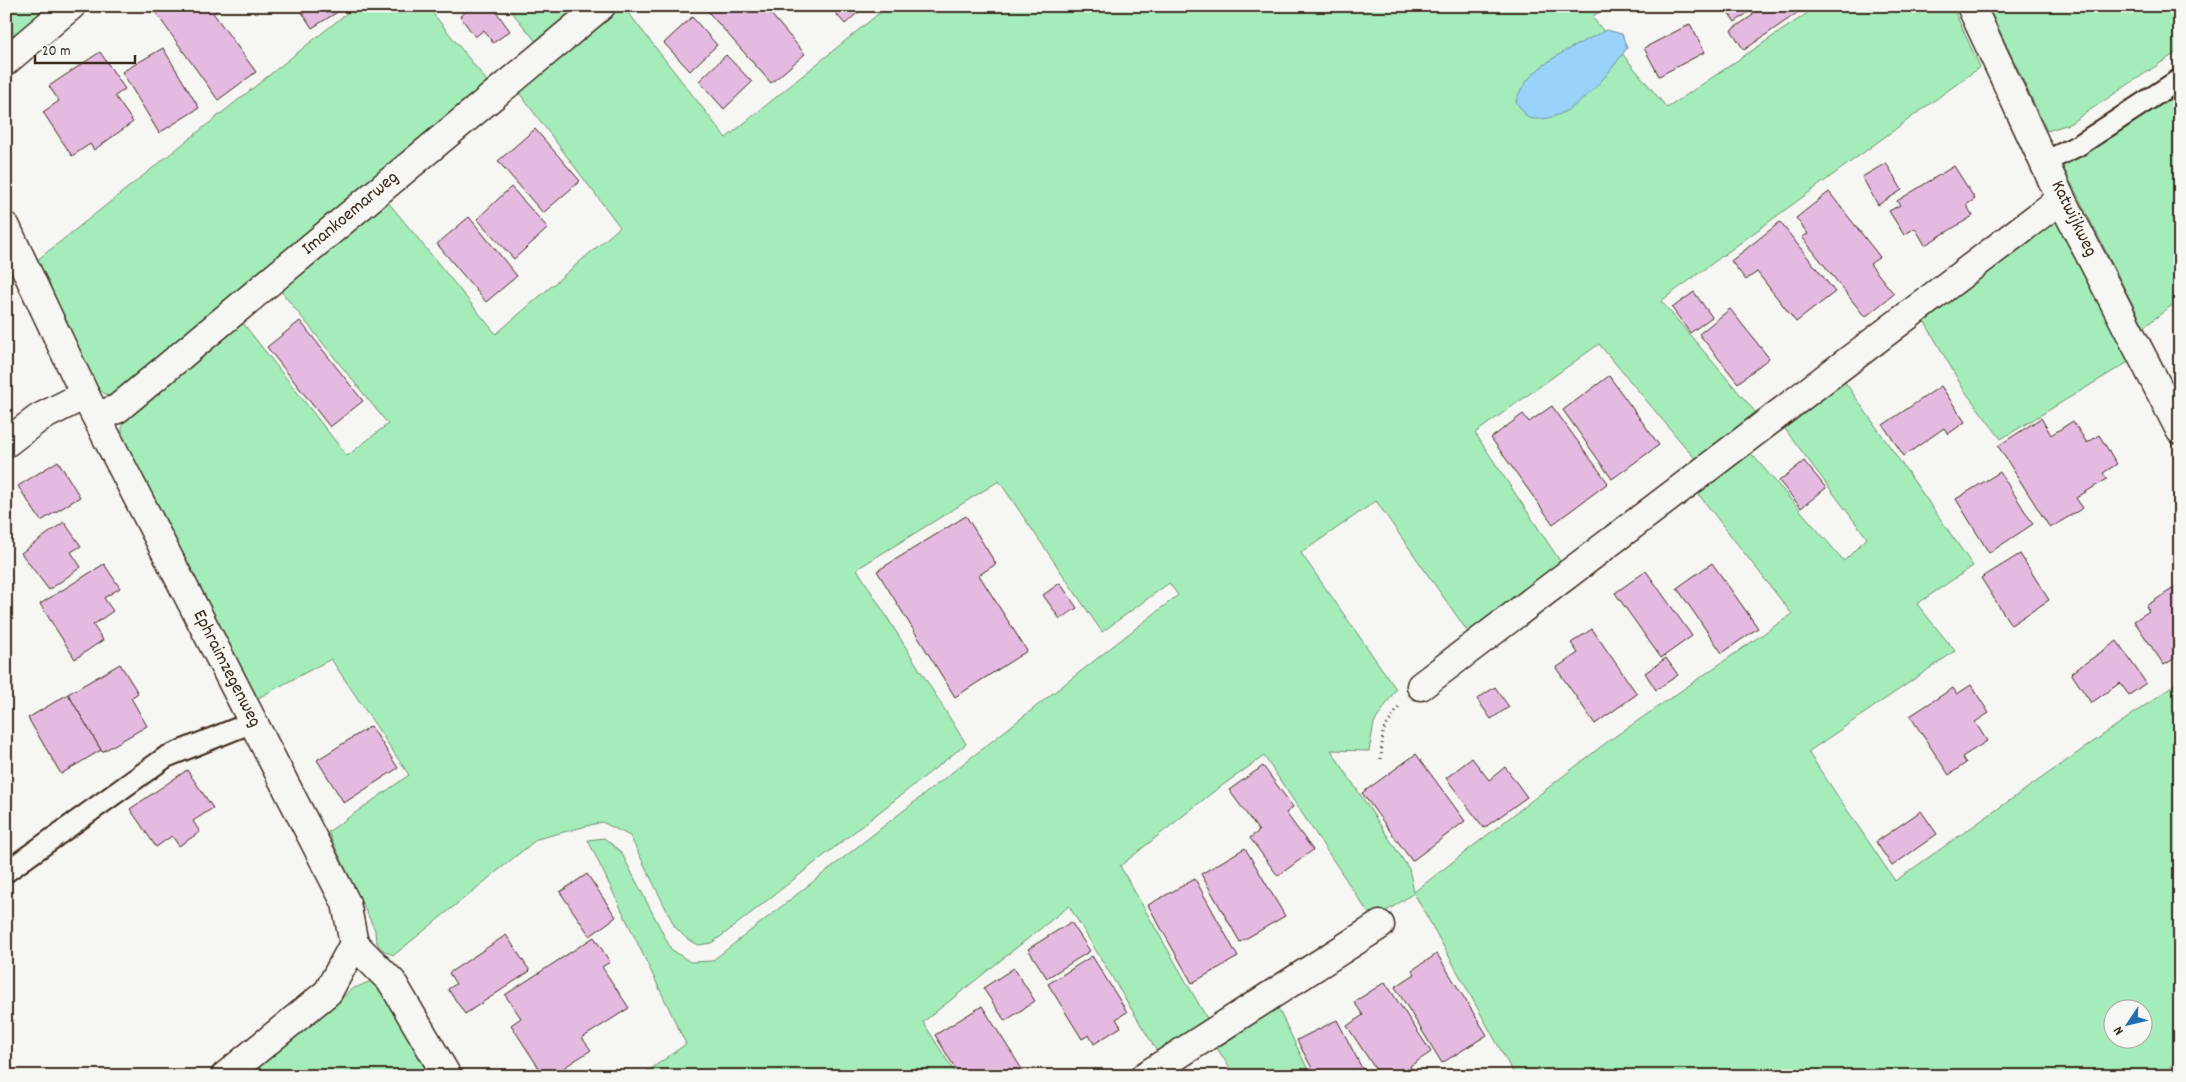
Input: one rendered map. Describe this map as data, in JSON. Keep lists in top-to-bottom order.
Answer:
{
  "streets": {
    "street": ["Imankoemarweg", "Katwijkweg", "Ephraimzegenweg"]
  },
  "crossings": [
    ["Imankoemarweg", "Ephraimzegenweg"]
  ],
  "scale_bar": "20 m",
  "north": "bottom left"
}
